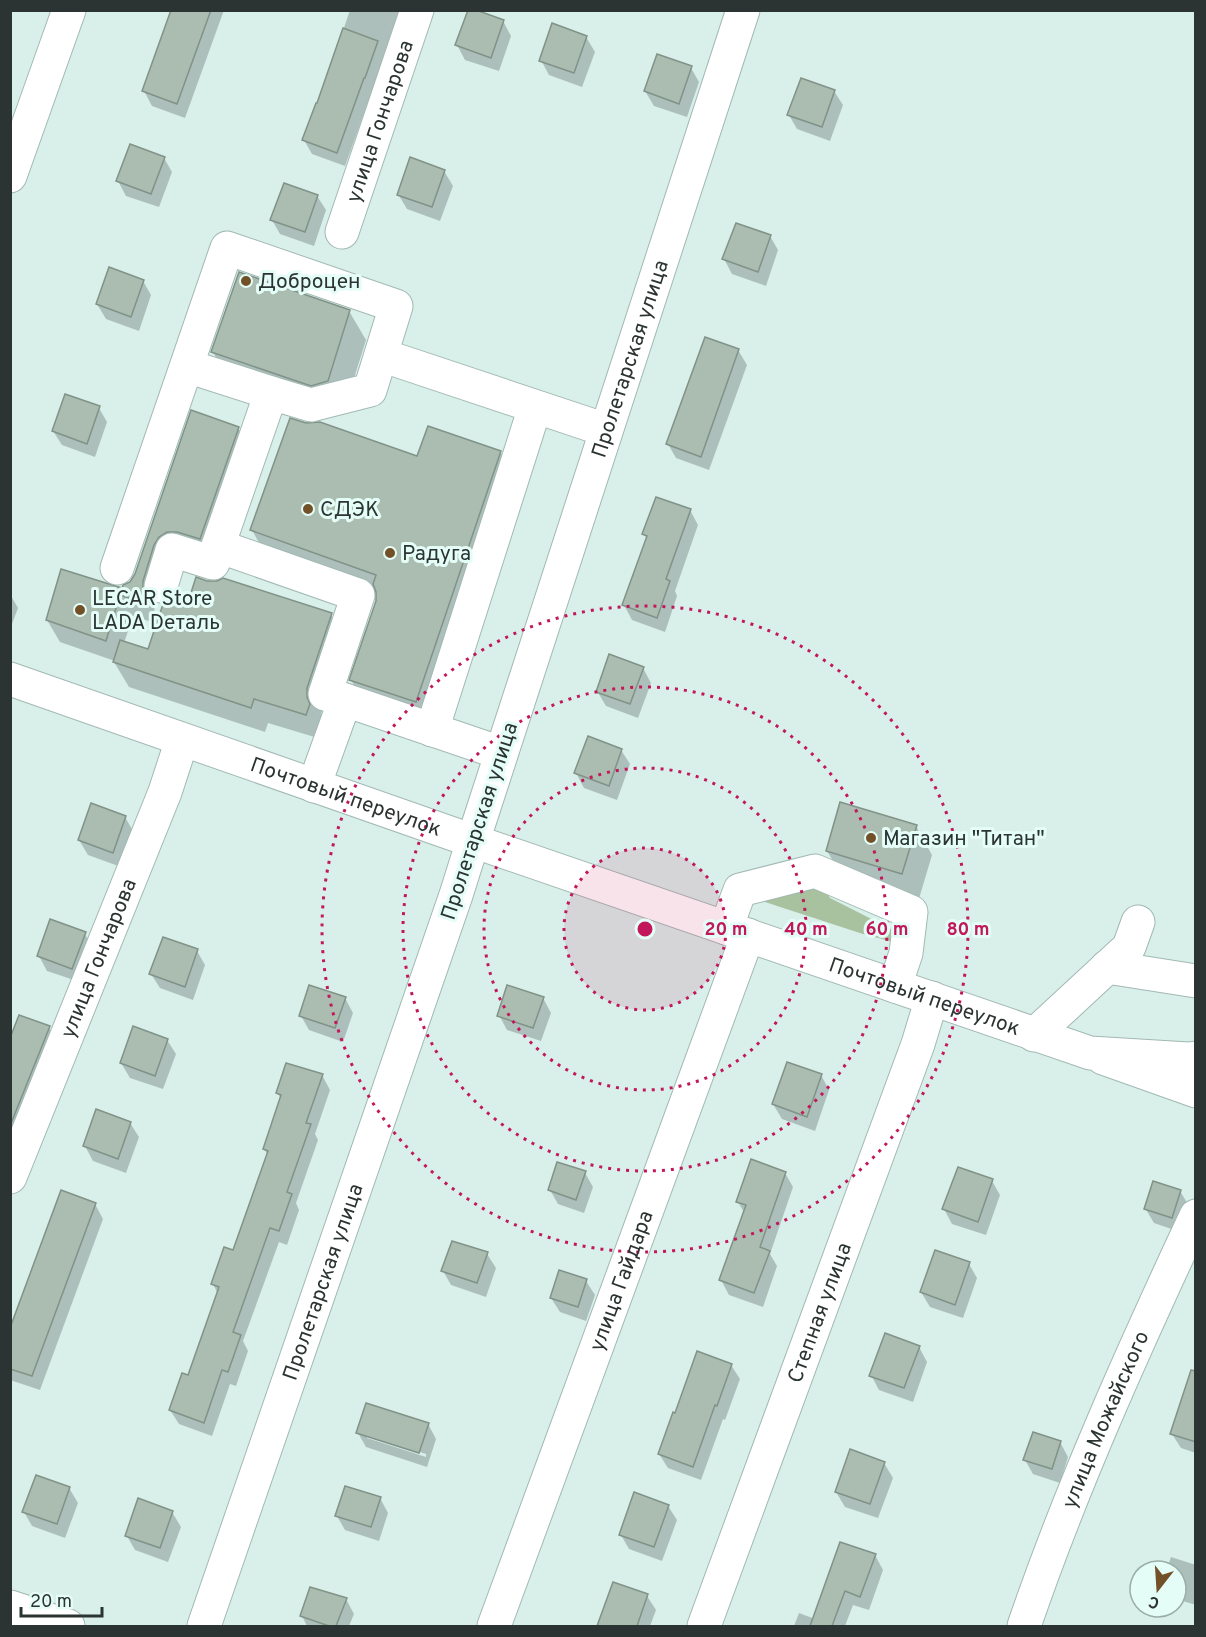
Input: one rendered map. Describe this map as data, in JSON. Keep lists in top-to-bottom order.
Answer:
{
  "streets": {
    "street": [
      "улица Гончарова",
      "Пролетарская улица",
      "Почтовый переулок",
      "улица Гайдара",
      "Степная улица",
      "улица Можайского"
    ]
  },
  "crossings": [
    ["улица Гончарова", "Почтовый переулок"],
    ["Пролетарская улица", "Почтовый переулок"],
    ["Почтовый переулок", "улица Гайдара"],
    ["Почтовый переулок", "Степная улица"]
  ],
  "places": [
    "Доброцен",
    "СДЭК",
    "Радуга",
    "LECAR Store LADA Dеталь",
    "Магазин \"Титан\""
  ],
  "scale_bar": "20 m",
  "north": "bottom",
  "rings": [
    "20 m",
    "40 m",
    "60 m",
    "80 m"
  ]
}
